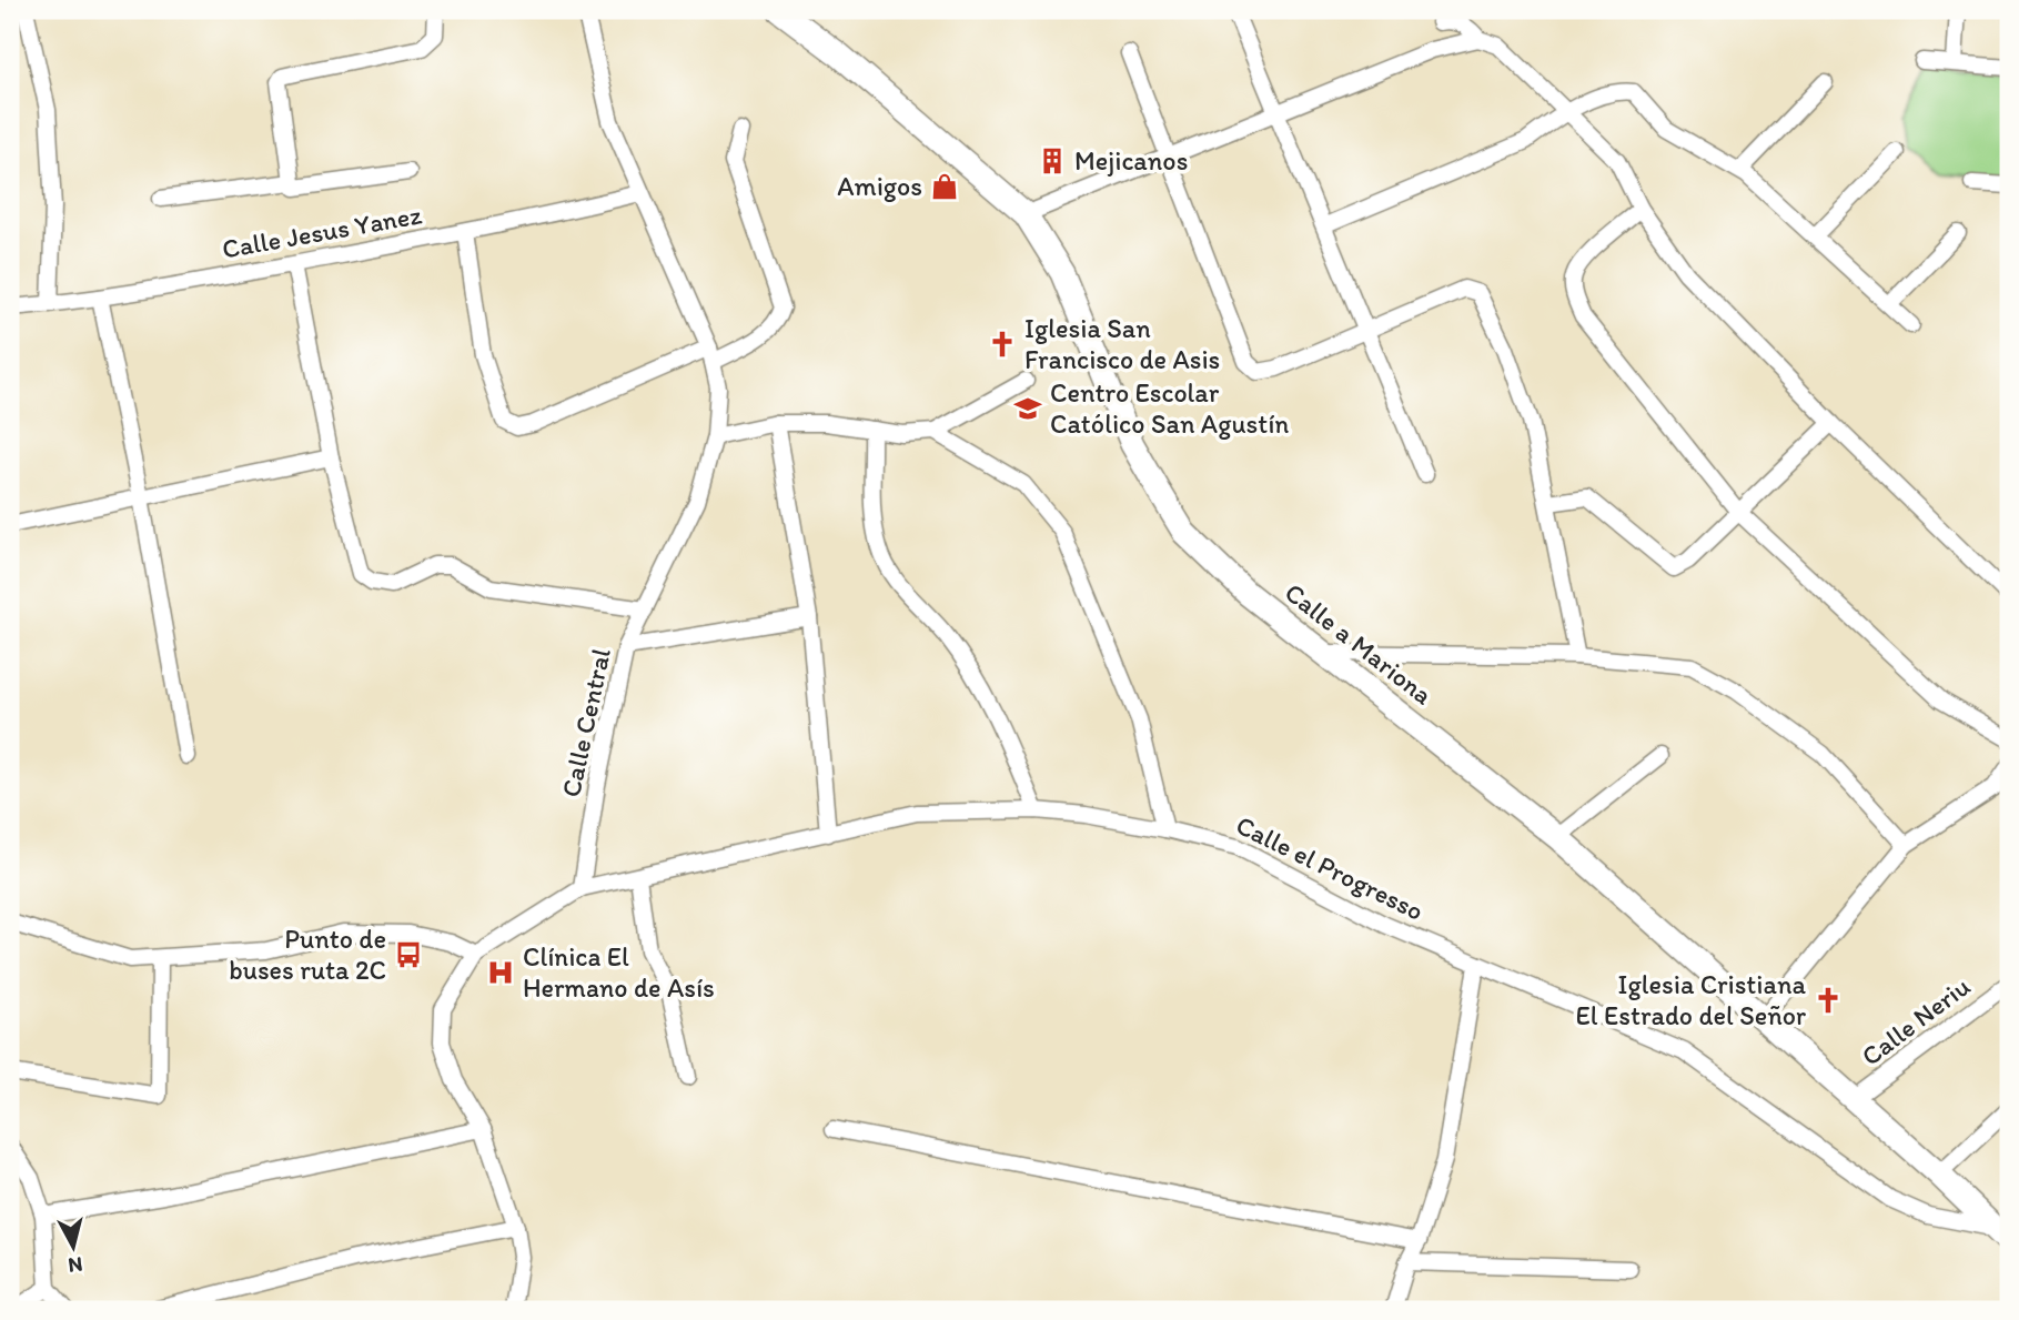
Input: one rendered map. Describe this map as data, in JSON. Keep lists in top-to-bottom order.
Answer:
{
  "streets": {
    "main road": ["Calle a Mariona"],
    "street": [
      "Calle Jesus Yanez",
      "Calle Central",
      "Calle el Progresso",
      "Calle Neriu"
    ]
  },
  "crossings": [
    ["Calle Jesus Yanez", "Calle Central"],
    ["Calle a Mariona", "Calle el Progresso"],
    ["Calle a Mariona", "Calle Neriu"],
    ["Calle Central", "Calle el Progresso"]
  ],
  "places": {
    "building": ["Mejicanos"],
    "shop": ["Amigos"],
    "church": ["Iglesia San Francisco de Asis", "Iglesia Cristiana El Estrado del Señor"],
    "school or university": ["Centro Escolar Católico San Agustín"],
    "bus stop": ["Punto de buses ruta 2C"],
    "hospital": ["Clínica El Hermano de Asís"]
  },
  "north": "bottom"
}
